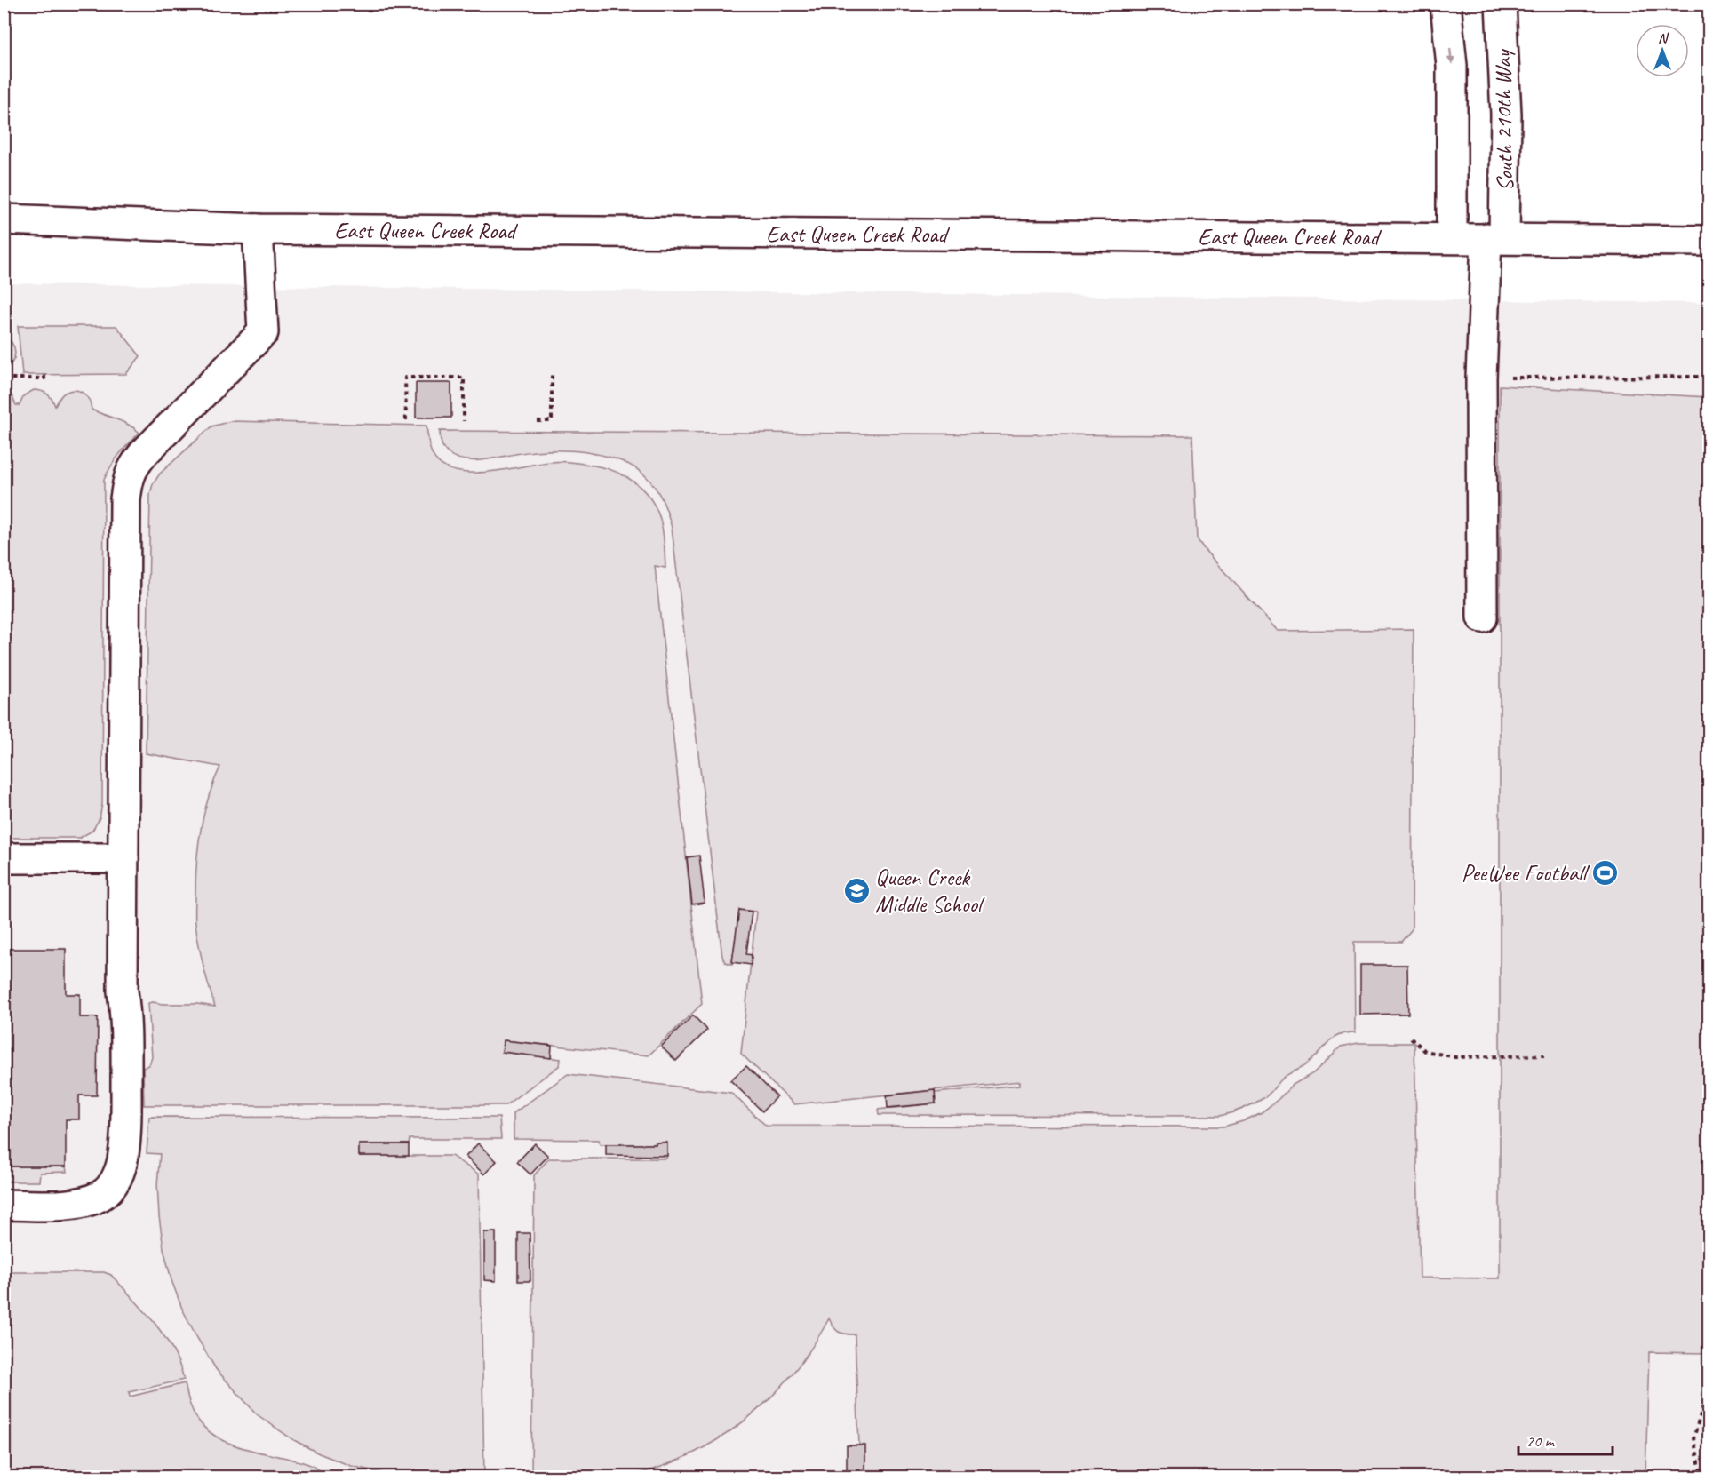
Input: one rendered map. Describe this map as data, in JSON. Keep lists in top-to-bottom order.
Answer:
{
  "streets": {
    "main road": ["South 210th Way", "East Queen Creek Road"]
  },
  "crossings": [
    ["South 210th Way", "East Queen Creek Road"]
  ],
  "places": {
    "sports": ["PeeWee Football"],
    "school or university": ["Queen Creek Middle School"]
  },
  "scale_bar": "20 m",
  "north": "top"
}
